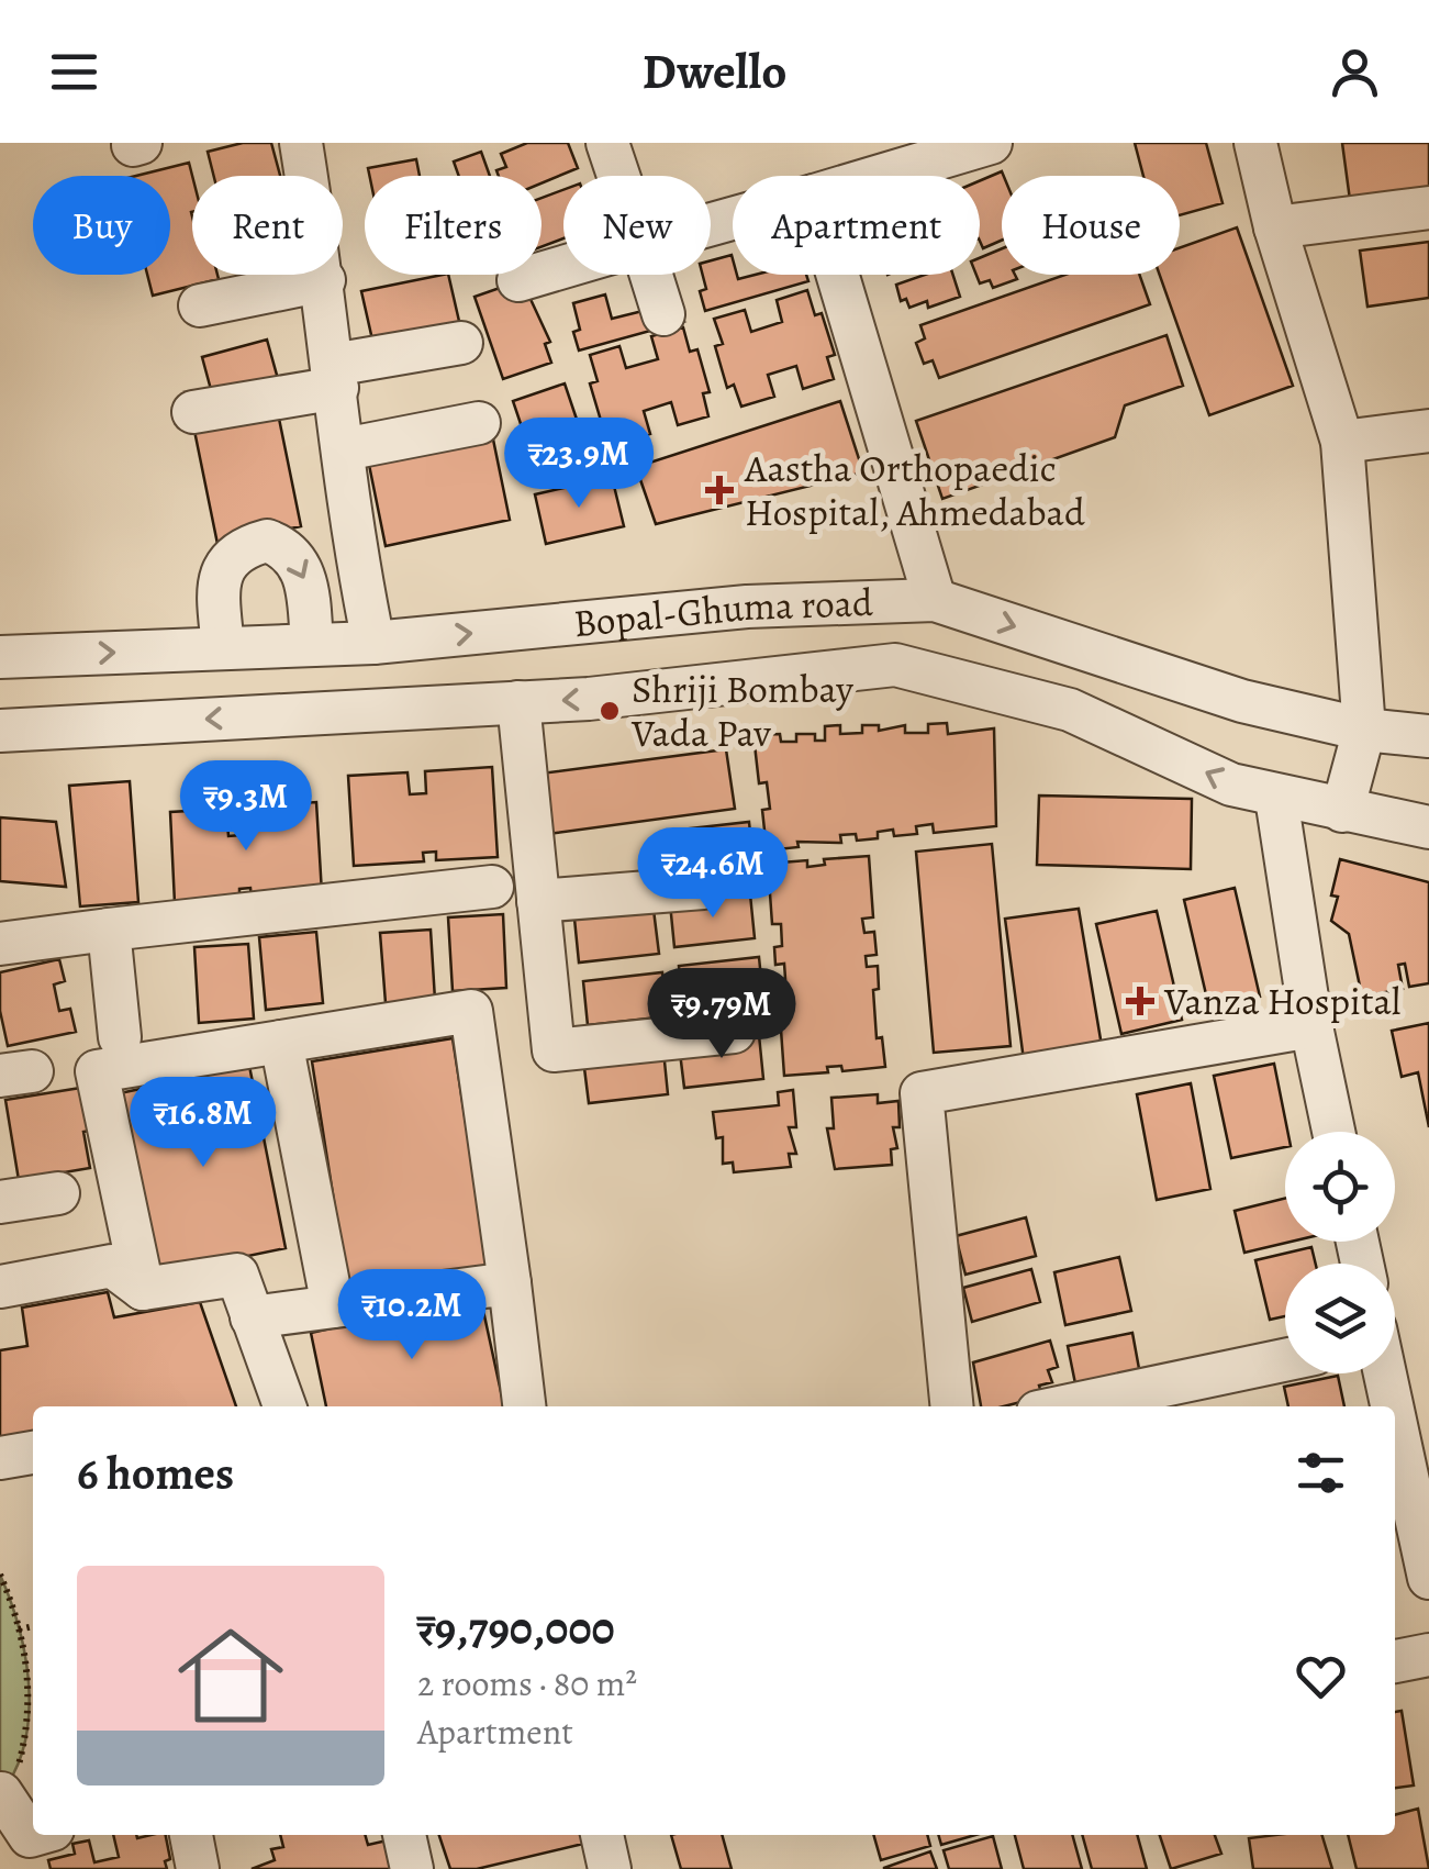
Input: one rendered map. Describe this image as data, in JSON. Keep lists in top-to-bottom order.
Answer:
{
  "streets": {
    "street": ["Bopal-Ghuma road"]
  },
  "places": {
    "health": ["Aastha Orthopaedic Hospital, Ahmedabad", "Vanza Hospital"],
    "other": ["Shriji Bombay Vada Pav"]
  },
  "page": {
    "header": "Dwello",
    "chip": [
      "Buy",
      "Rent",
      "Filters",
      "New",
      "Apartment",
      "House"
    ],
    "price": [
      "₹23.9M",
      "₹9.3M",
      "₹24.6M",
      "₹9.79M",
      "₹16.8M",
      "₹10.2M"
    ],
    "heading": "6 homes",
    "list": [
      {
        "name": "₹9,790,000",
        "note": "2 rooms · 80 m² · Apartment"
      }
    ]
  }
}
